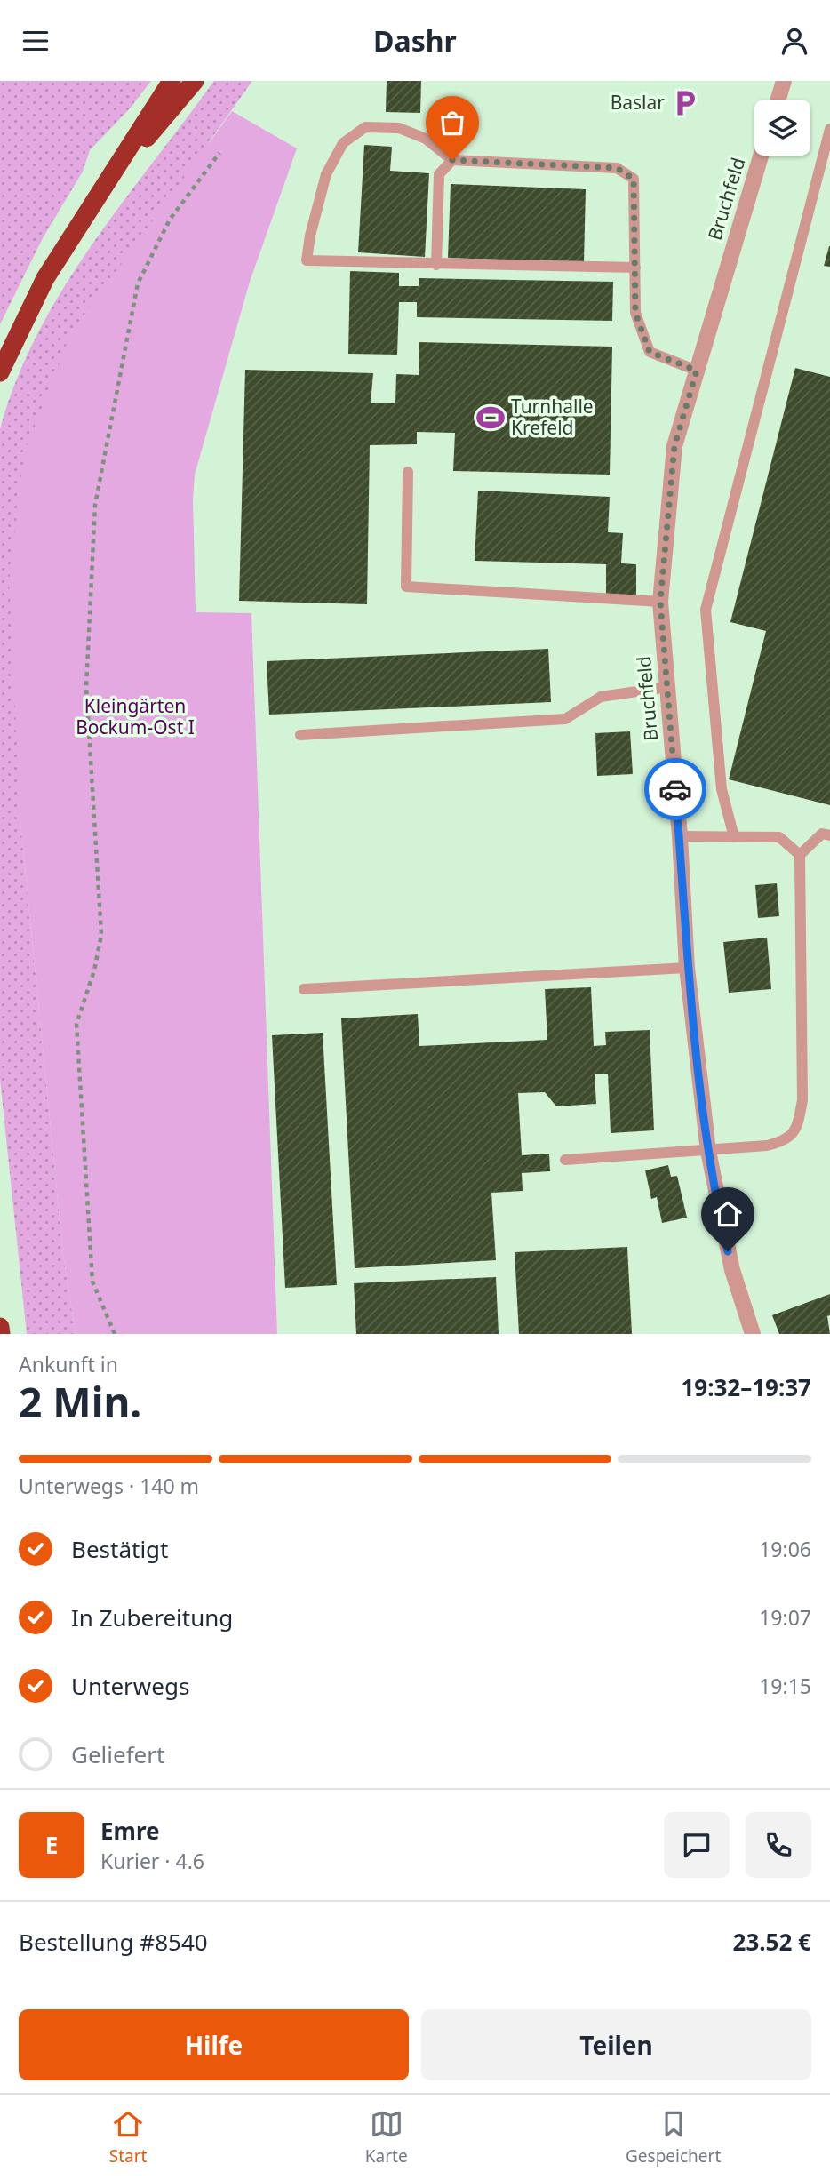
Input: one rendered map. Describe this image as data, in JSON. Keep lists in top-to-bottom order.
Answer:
{
  "streets": {
    "street": ["Bruchfeld"]
  },
  "parks": ["Kleingärten Bockum-Ost I"],
  "places": {
    "parking": ["Baslar"],
    "sports": ["Turnhalle Krefeld"]
  },
  "page": {
    "header": "Dashr",
    "heading": ["2 Min.", "Ankunft in", "19:32–19:37"],
    "panel": [
      "Emre",
      "Kurier · 4.6",
      "Bestellung #8540",
      "23.52 €"
    ],
    "bar": "Unterwegs · 140 m",
    "list": [
      ["Bestätigt", "19:06"],
      ["In Zubereitung", "19:07"],
      ["Unterwegs", "19:15"],
      "Geliefert"
    ],
    "round": "E",
    "buttons": ["Hilfe", "Teilen"],
    "tabs": ["Start", "Karte", "Gespeichert"]
  }
}
